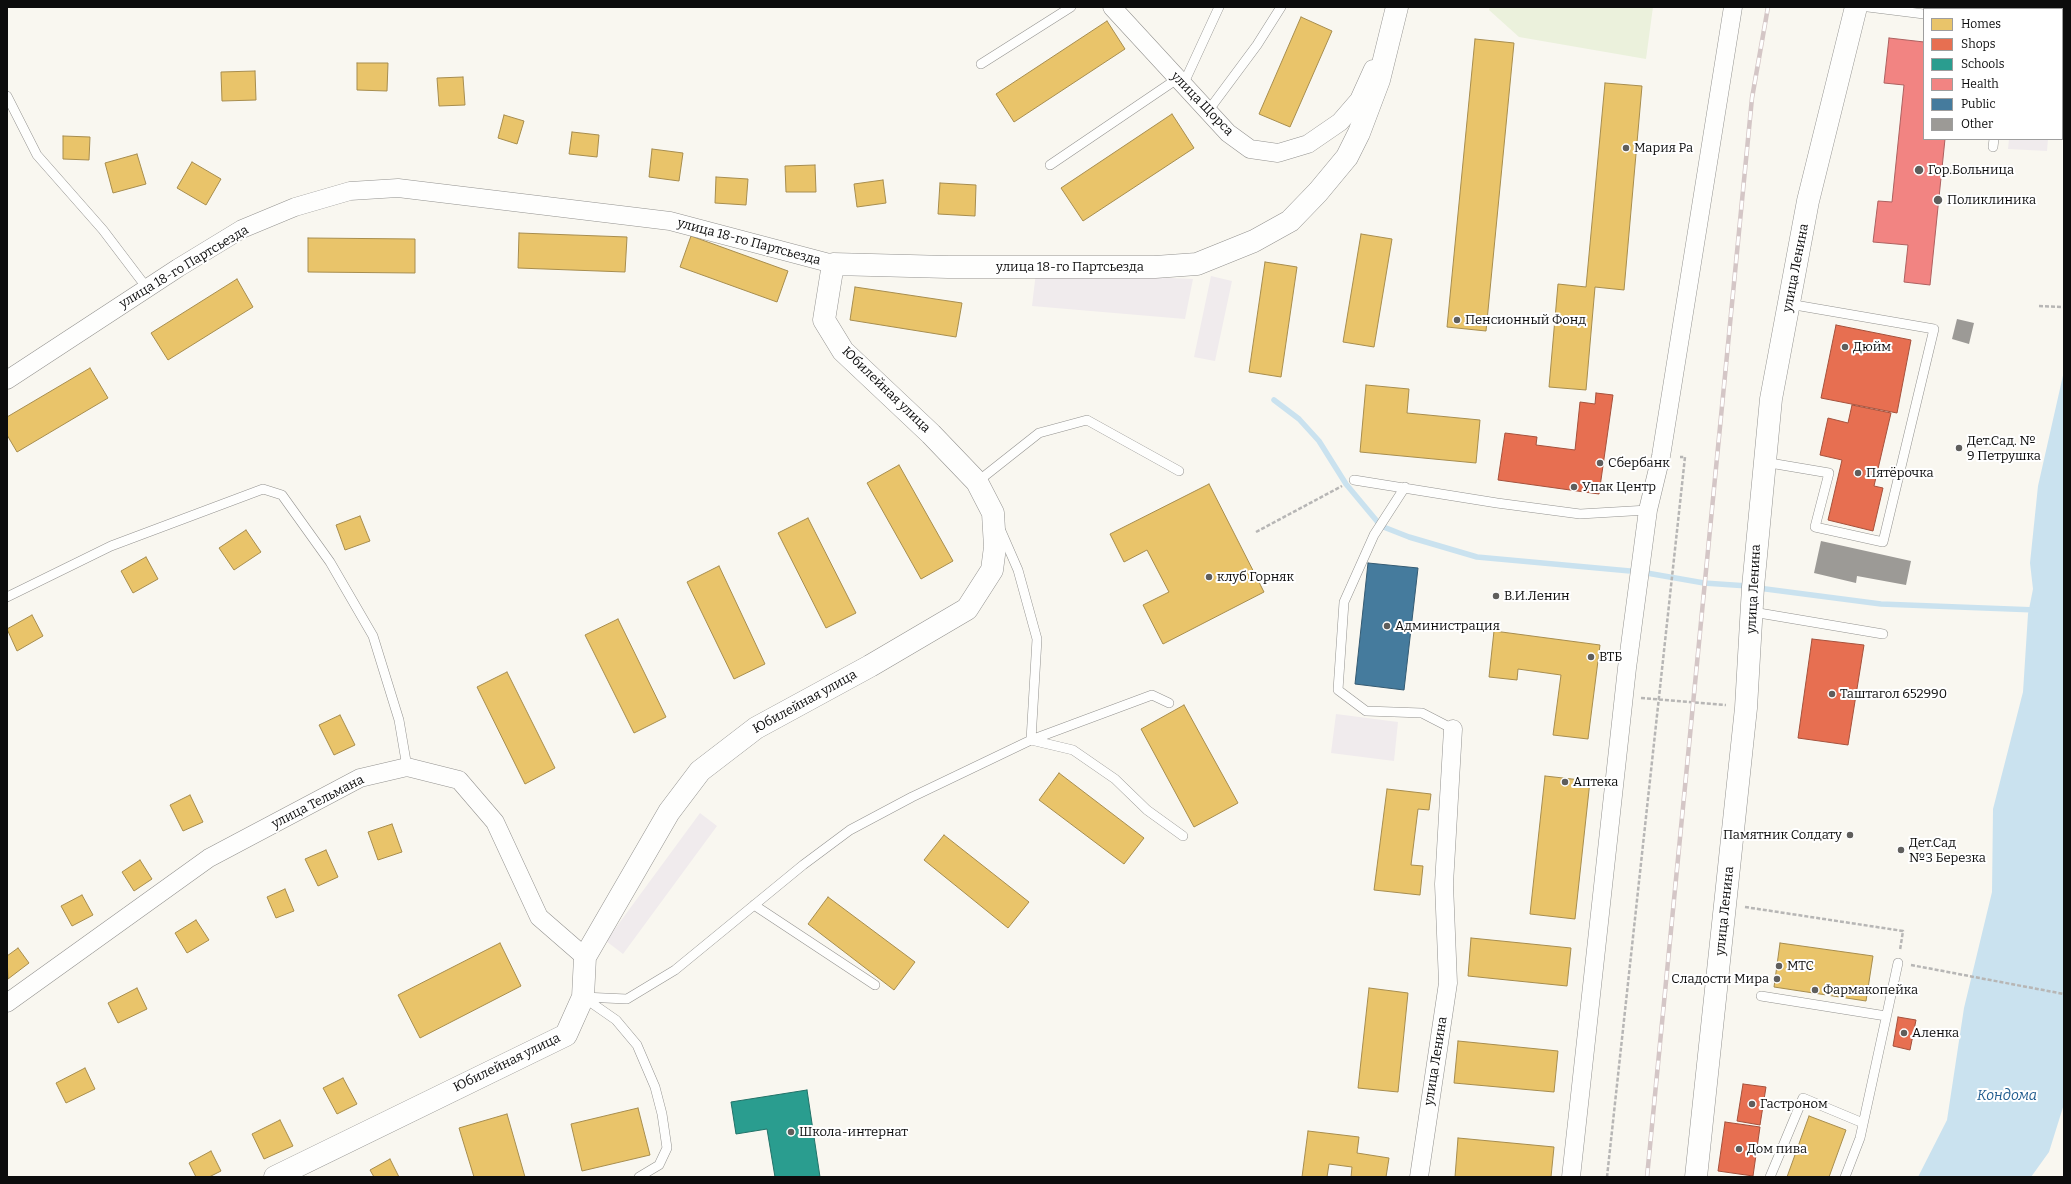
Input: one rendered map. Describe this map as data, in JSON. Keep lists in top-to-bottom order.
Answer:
{
  "streets": {
    "street": [
      "улица Щорса",
      "улица 18-го Партсьезда",
      "улица Ленина",
      "Юбилейная улица",
      "улица Тельмана"
    ]
  },
  "crossings": [
    ["улица Щорса", "улица 18-го Партсьезда"],
    ["улица 18-го Партсьезда", "Юбилейная улица"],
    ["Юбилейная улица", "улица Тельмана"]
  ],
  "water": ["Кондома"],
  "places": [
    "Мария Ра",
    "Гор.Больница",
    "Поликлиника",
    "Пенсионный Фонд",
    "Дюйм",
    "Дет.Сад. № 9 Петрушка",
    "Сбербанк",
    "Пятёрочка",
    "Упак Центр",
    "клуб Горняк",
    "В.И.Ленин",
    "Администрация",
    "ВТБ",
    "Таштагол 652990",
    "Аптека",
    "Памятник Солдату",
    "Дет.Сад №3 Березка",
    "МТС",
    "Сладости Мира",
    "Фармакопейка",
    "Аленка",
    "Гастроном",
    "Школа-интернат",
    "Дом пива"
  ],
  "legend": [
    "Homes",
    "Shops",
    "Schools",
    "Health",
    "Public",
    "Other"
  ]
}
